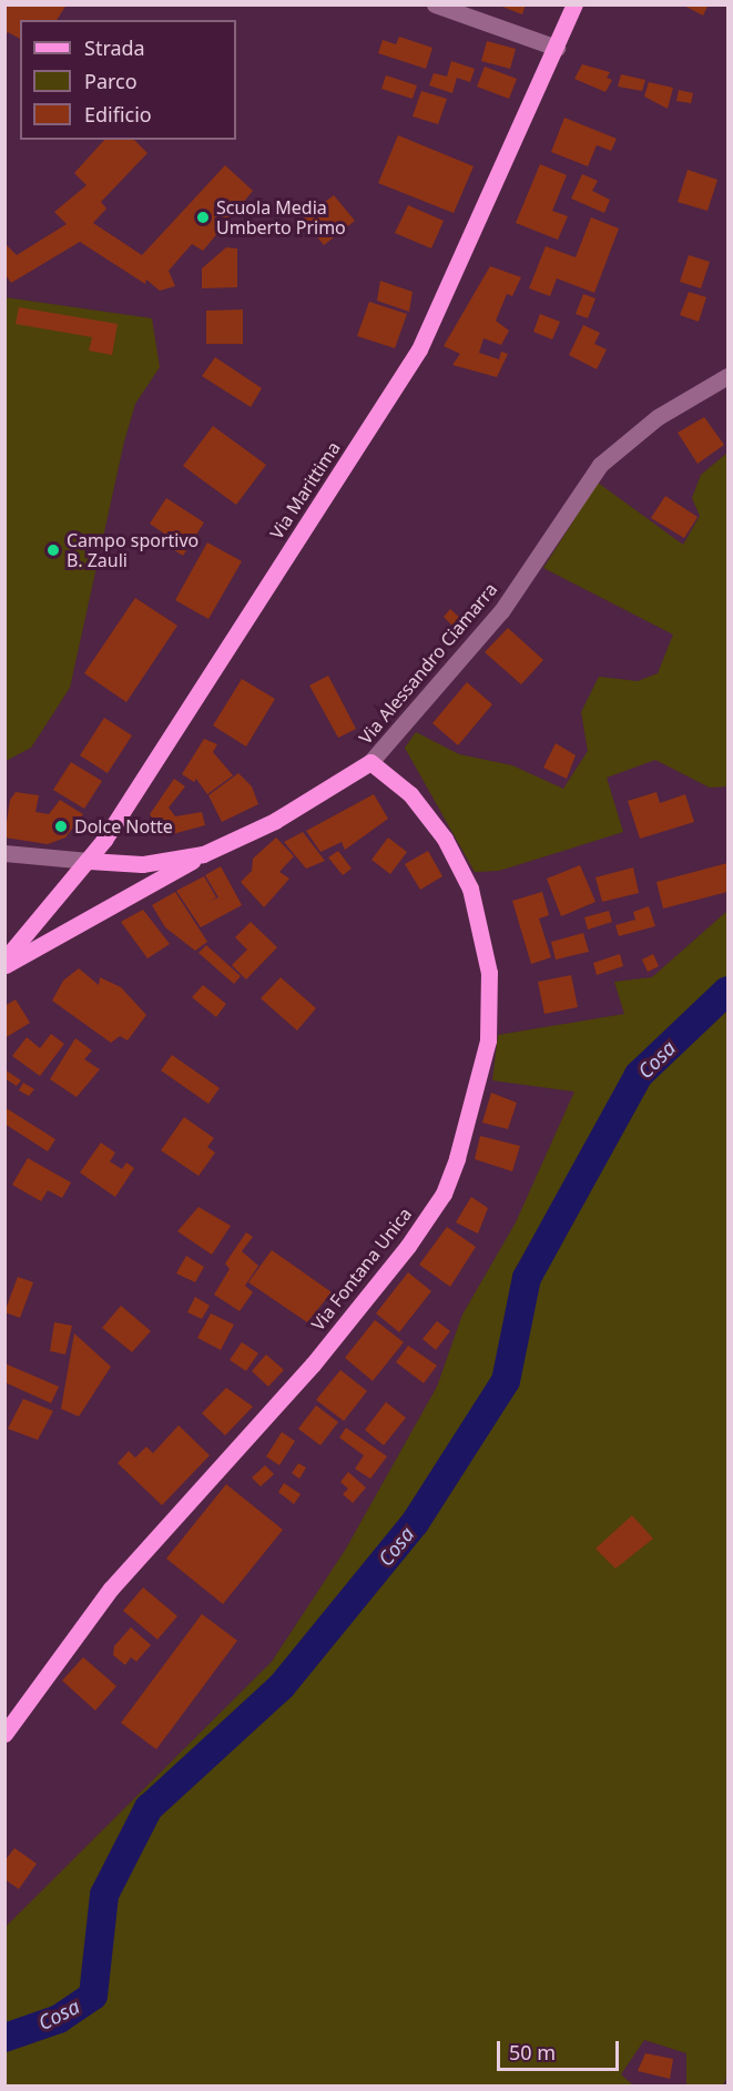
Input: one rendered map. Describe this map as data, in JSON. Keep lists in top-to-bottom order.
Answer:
{
  "streets": {
    "main road": ["Via Marittima", "Via Alessandro Ciamarra", "Via Fontana Unica"]
  },
  "crossings": [
    ["Via Marittima", "Via Alessandro Ciamarra"],
    ["Via Alessandro Ciamarra", "Via Fontana Unica"]
  ],
  "water": ["Cosa"],
  "places": ["Scuola Media Umberto Primo", "Campo sportivo B. Zauli", "Dolce Notte"],
  "legend": ["Strada", "Parco", "Edificio"],
  "scale_bar": "50 m"
}
